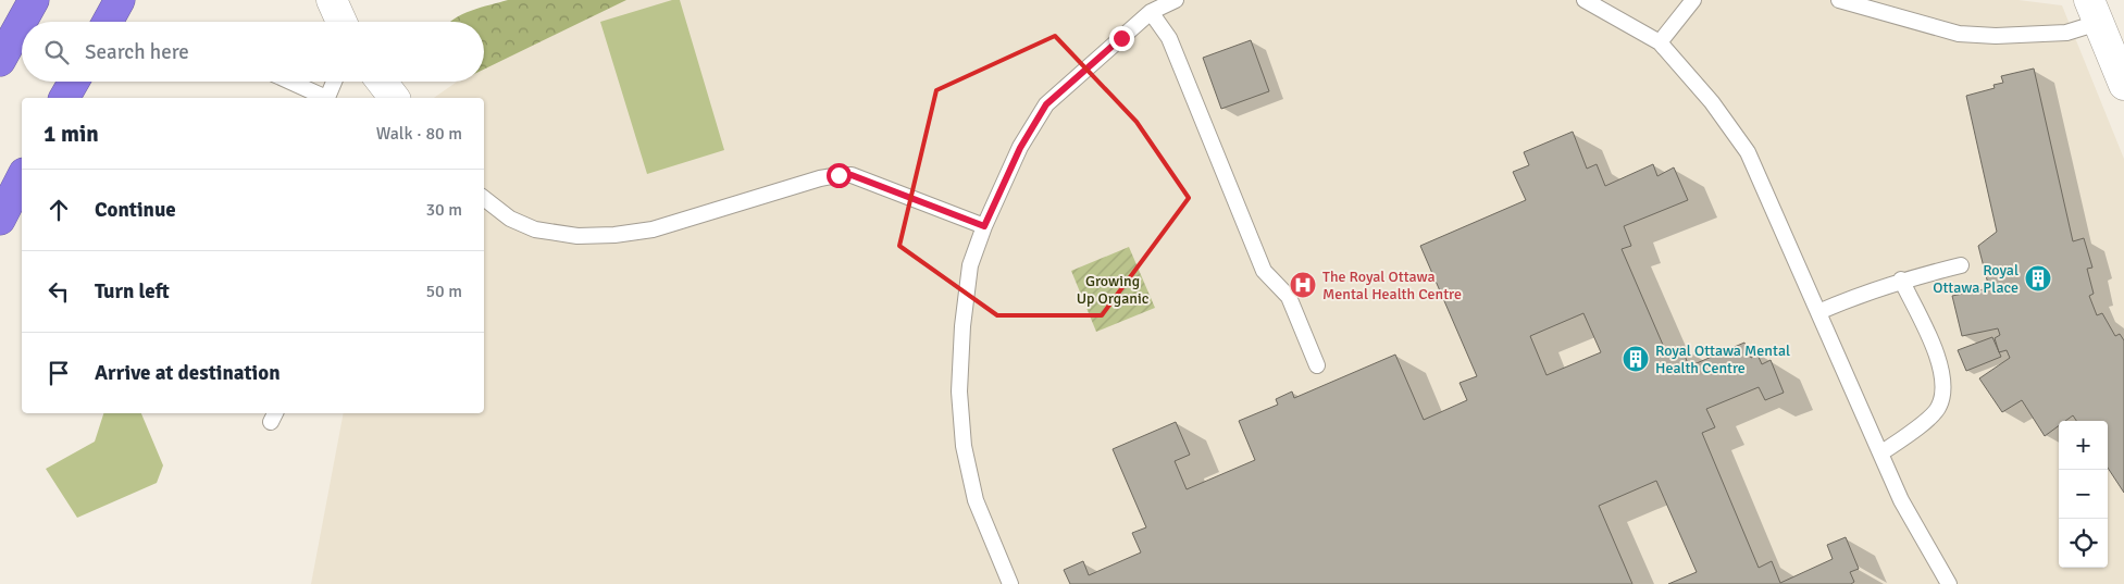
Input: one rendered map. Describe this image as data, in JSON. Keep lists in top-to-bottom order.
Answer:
{
  "parks": ["Growing Up Organic"],
  "places": {
    "building": ["Royal Ottawa Place", "Royal Ottawa Mental Health Centre"],
    "hospital": ["The Royal Ottawa Mental Health Centre"]
  },
  "page": {
    "search": "Search here",
    "heading": ["1 min", "Walk · 80 m"],
    "list": [
      ["Continue", "30 m"],
      ["Turn left", "50 m"],
      "Arrive at destination"
    ],
    "map_buttons": ["+", "−"]
  }
}
